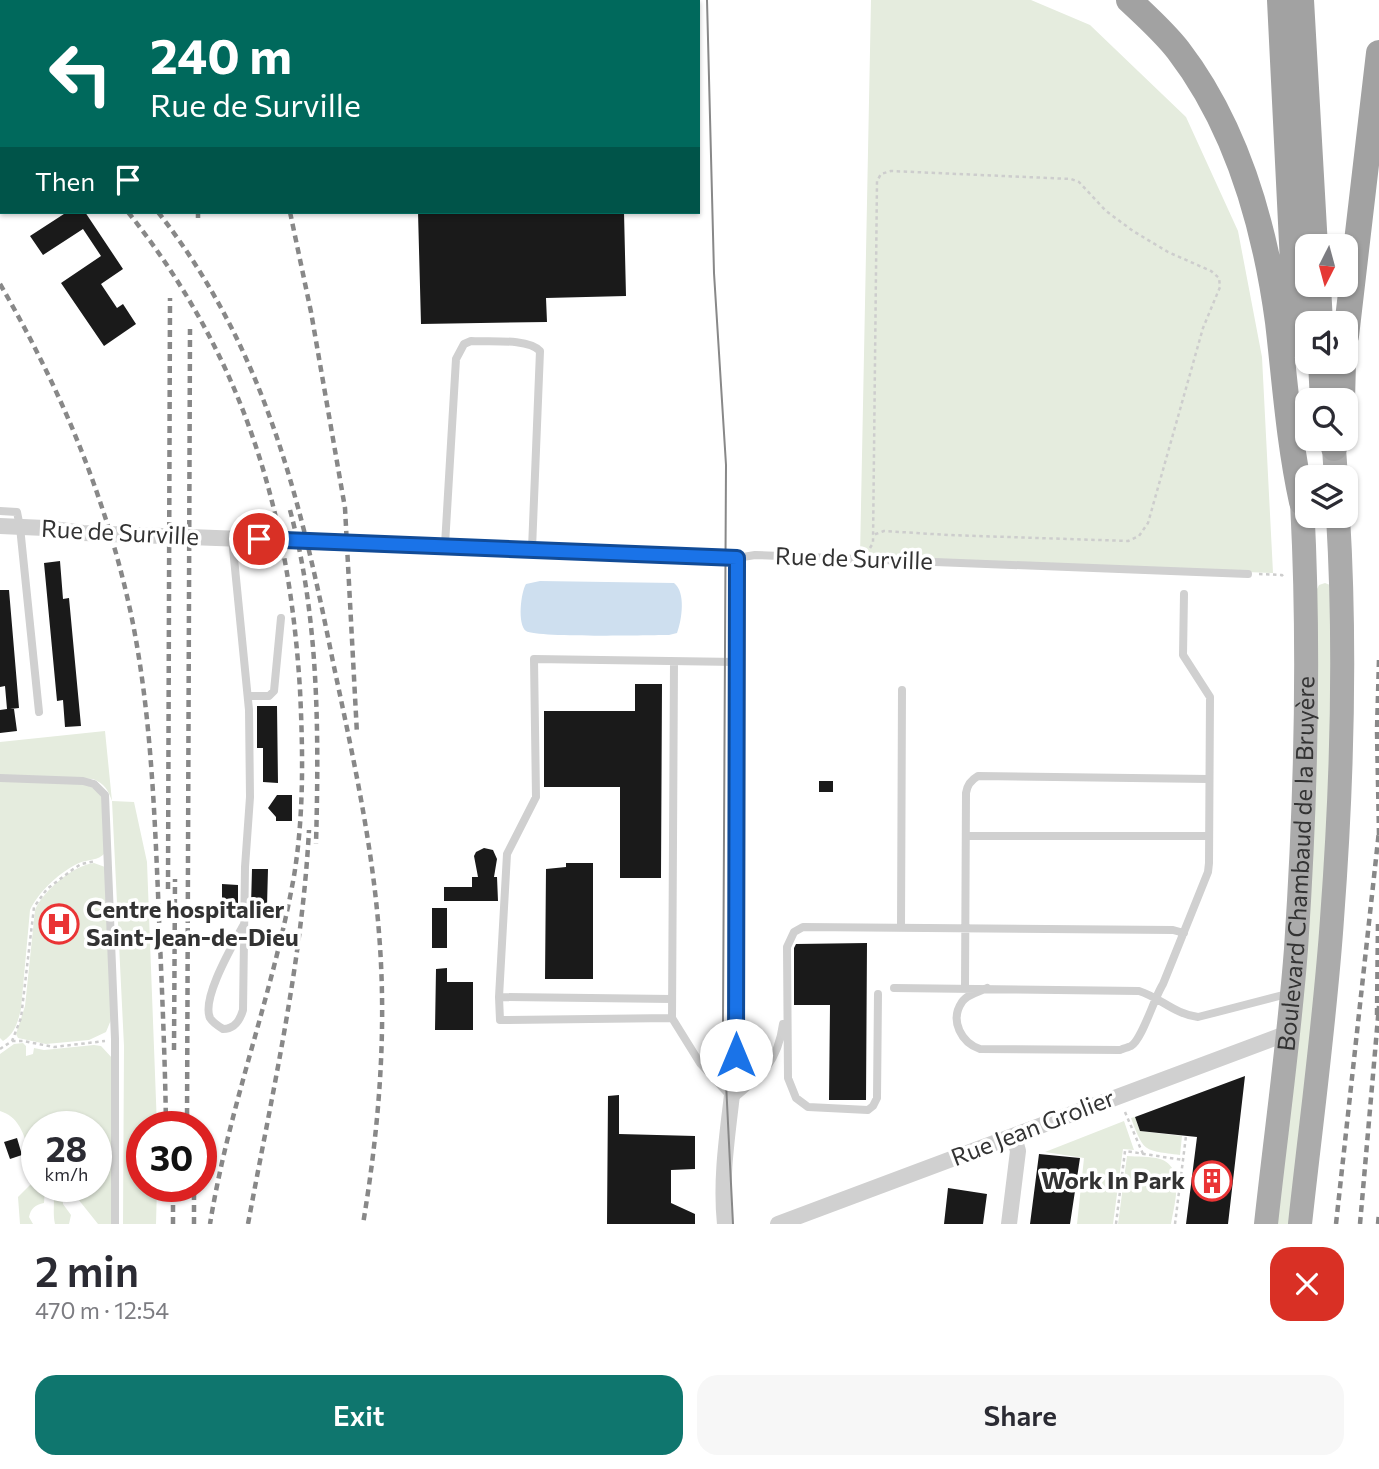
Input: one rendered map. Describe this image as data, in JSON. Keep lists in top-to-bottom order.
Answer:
{
  "streets": {
    "main road": ["Boulevard Chambaud de la Bruyère"],
    "street": ["Rue de Surville", "Rue Jean Grolier"]
  },
  "crossings": [
    ["Boulevard Chambaud de la Bruyère", "Rue Jean Grolier"]
  ],
  "places": {
    "hospital": ["Centre hospitalier Saint-Jean-de-Dieu"],
    "building": ["Work In Park"]
  },
  "north": "bottom",
  "page": {
    "turn": ["240 m", "Rue de Surville"],
    "then": "Then",
    "speed": "28 km/h",
    "limit": "30",
    "heading": ["2 min", "470 m · 12:54"],
    "buttons": ["Exit", "Share"]
  }
}
